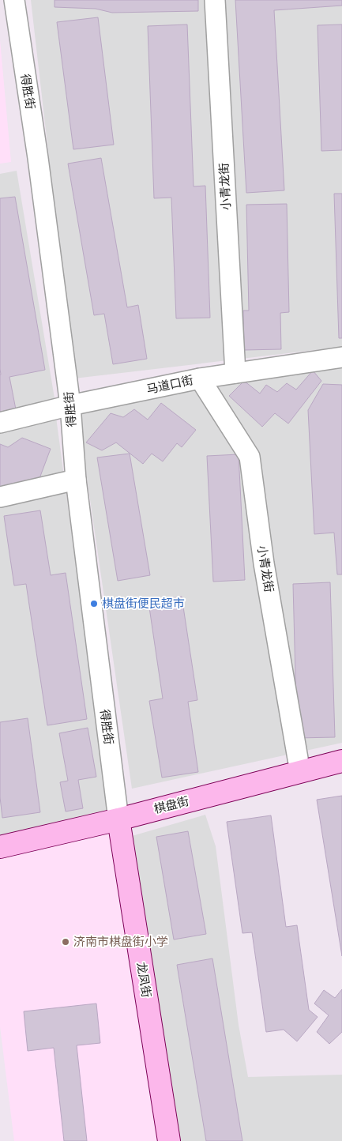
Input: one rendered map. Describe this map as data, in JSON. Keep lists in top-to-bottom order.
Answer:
{
  "streets": {
    "street": [
      "得胜街",
      "小青龙街",
      "马道口街",
      "棋盘街",
      "龙凤街"
    ]
  },
  "crossings": [
    ["得胜街", "马道口街"],
    ["得胜街", "棋盘街"],
    ["得胜街", "龙凤街"],
    ["小青龙街", "马道口街"],
    ["小青龙街", "棋盘街"],
    ["棋盘街", "龙凤街"]
  ],
  "places": ["棋盘街便民超市", "济南市棋盘街小学"]
}
